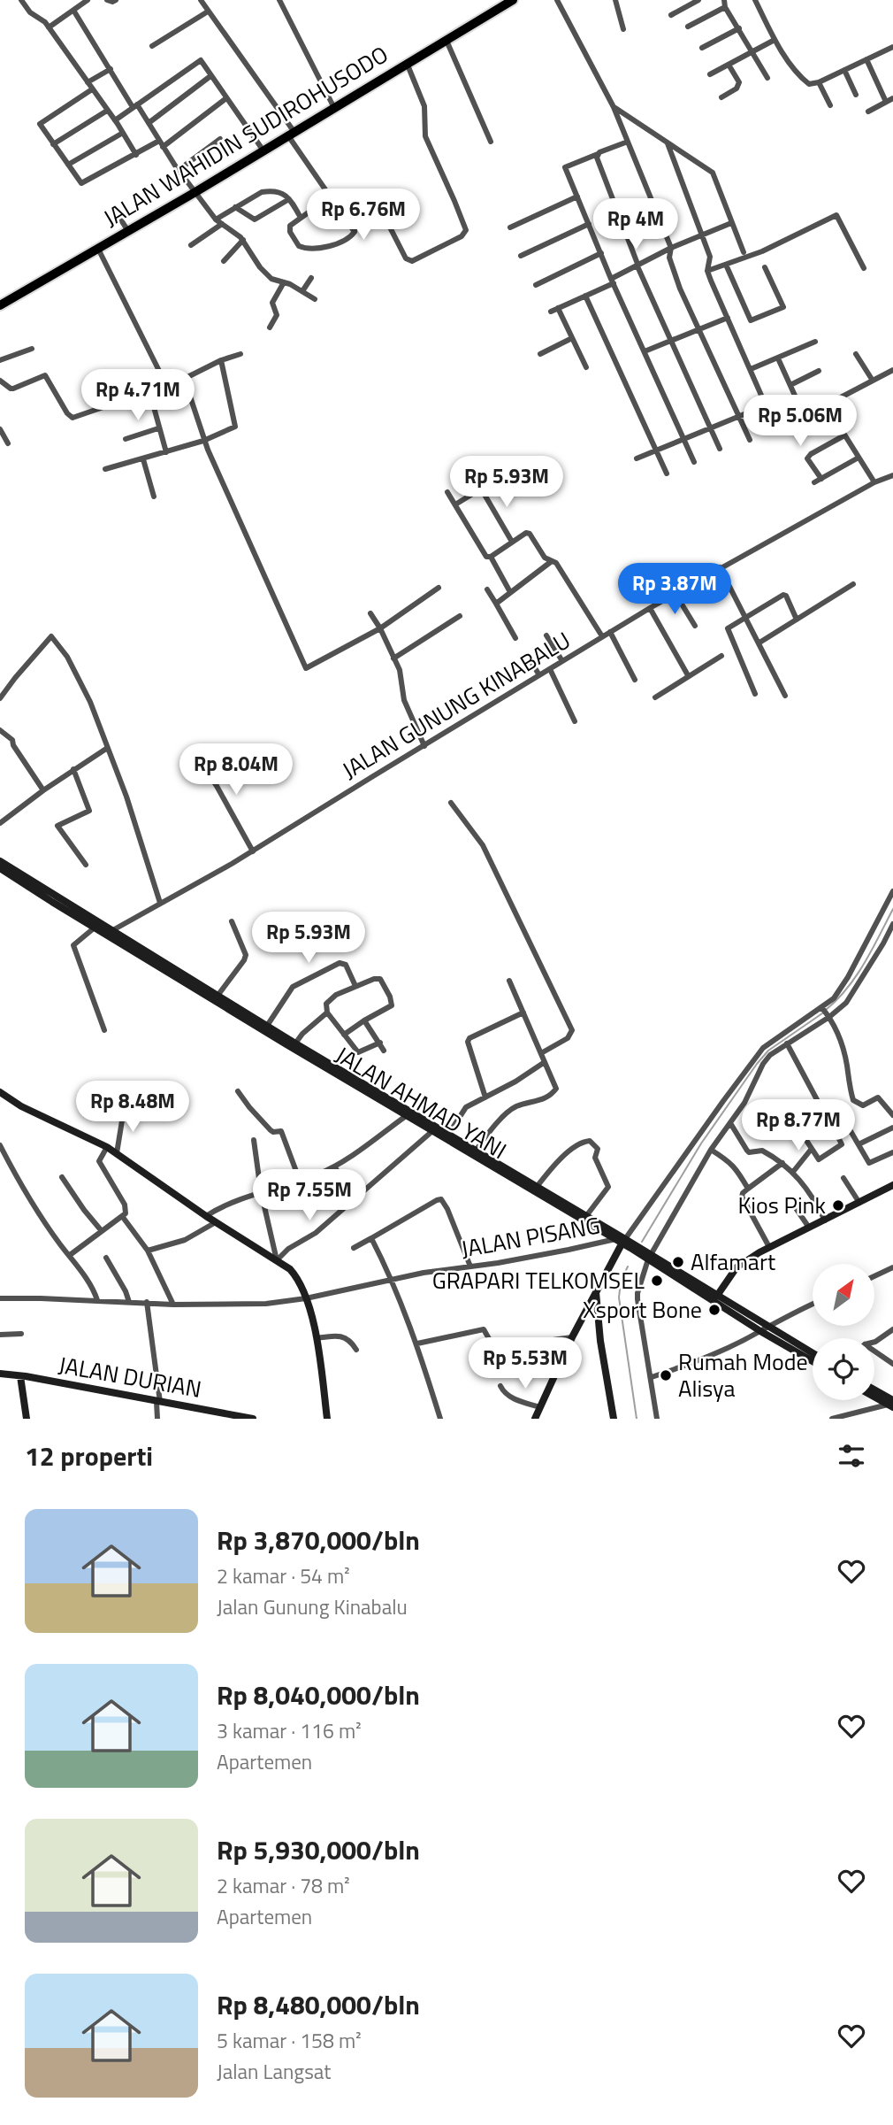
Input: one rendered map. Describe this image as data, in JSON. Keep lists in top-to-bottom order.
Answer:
{
  "streets": {
    "highway": ["JALAN WAHIDIN SUDIROHUSODO"],
    "main road": ["JALAN AHMAD YANI", "JALAN DURIAN"],
    "street": ["JALAN GUNUNG KINABALU", "JALAN PISANG"]
  },
  "crossings": [
    ["JALAN GUNUNG KINABALU", "JALAN AHMAD YANI"],
    ["JALAN AHMAD YANI", "JALAN PISANG"]
  ],
  "places": [
    "Kios Pink",
    "Alfamart",
    "GRAPARI TELKOMSEL",
    "Xsport Bone",
    "Rumah Mode Alisya"
  ],
  "north": "top right",
  "page": {
    "price": [
      "Rp 6.76M",
      "Rp 4M",
      "Rp 4.71M",
      "Rp 5.06M",
      "Rp 5.93M",
      "Rp 3.87M",
      "Rp 8.04M",
      "Rp 5.93M",
      "Rp 8.48M",
      "Rp 8.77M",
      "Rp 7.55M",
      "Rp 5.53M"
    ],
    "heading": "12 properti",
    "list": [
      {
        "name": "Rp 3,870,000/bln",
        "note": "2 kamar · 54 m² · Jalan Gunung Kinabalu"
      },
      {
        "name": "Rp 8,040,000/bln",
        "note": "3 kamar · 116 m² · Apartemen"
      },
      {
        "name": "Rp 5,930,000/bln",
        "note": "2 kamar · 78 m² · Apartemen"
      },
      {
        "name": "Rp 8,480,000/bln",
        "note": "5 kamar · 158 m² · Jalan Langsat"
      }
    ]
  }
}
